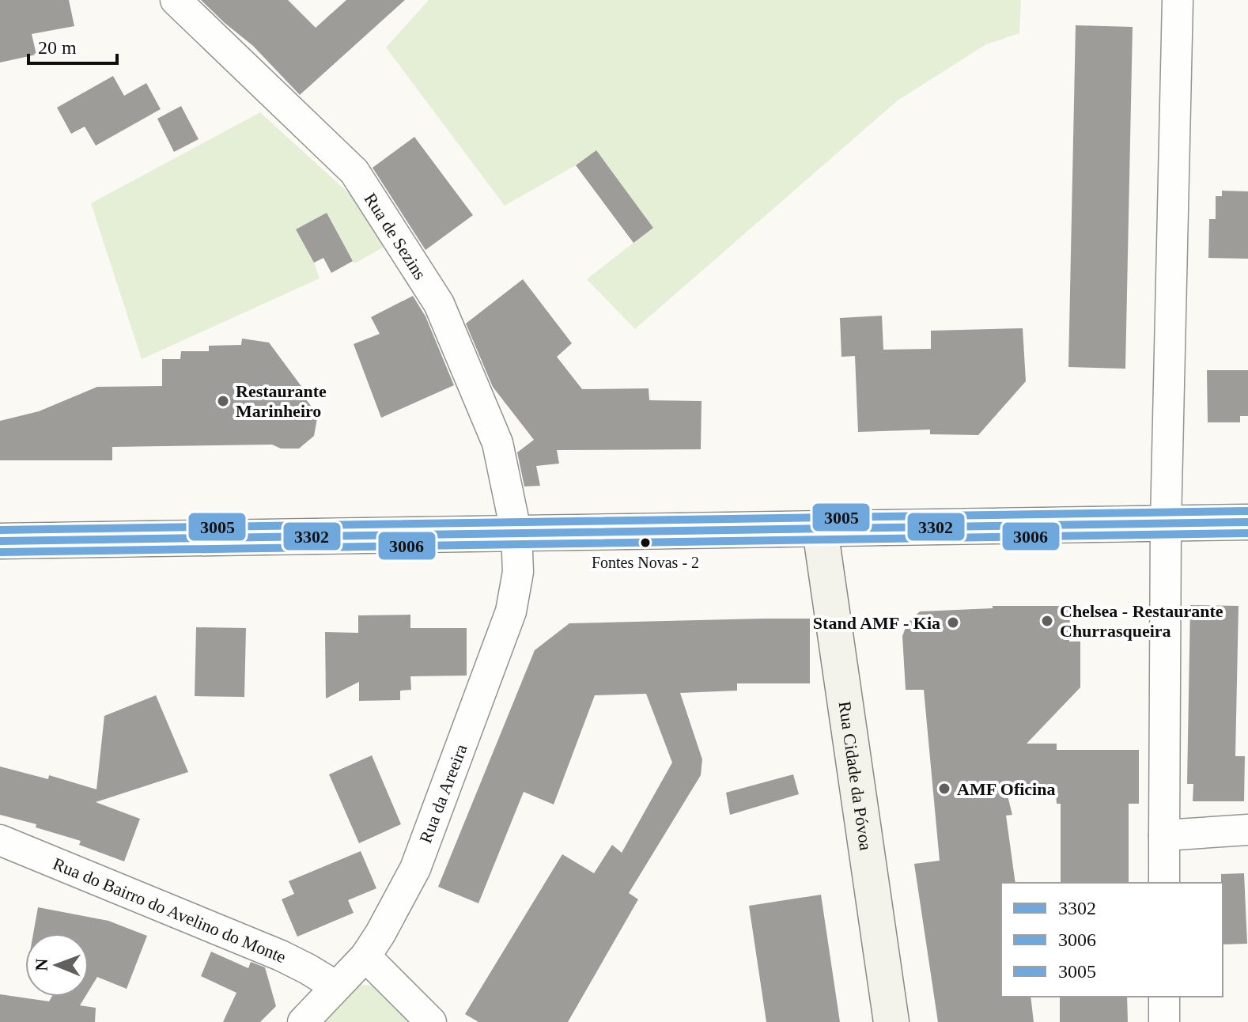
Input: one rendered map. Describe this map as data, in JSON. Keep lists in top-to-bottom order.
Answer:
{
  "streets": {
    "main road": ["Rua Cidade da Póvoa"],
    "street": ["Rua de Sezins", "Rua da Areeira", "Rua do Bairro do Avelino do Monte"]
  },
  "crossings": [
    ["Rua de Sezins", "Rua da Areeira"],
    ["Rua da Areeira", "Rua do Bairro do Avelino do Monte"]
  ],
  "places": [
    "Restaurante Marinheiro",
    "Fontes Novas - 2",
    "Chelsea - Restaurante Churrasqueira",
    "Stand AMF - Kia",
    "AMF Oficina"
  ],
  "lines": ["transit line 3005", "transit line 3302", "transit line 3006"],
  "legend": ["3302", "3006", "3005"],
  "scale_bar": "20 m",
  "north": "left"
}
